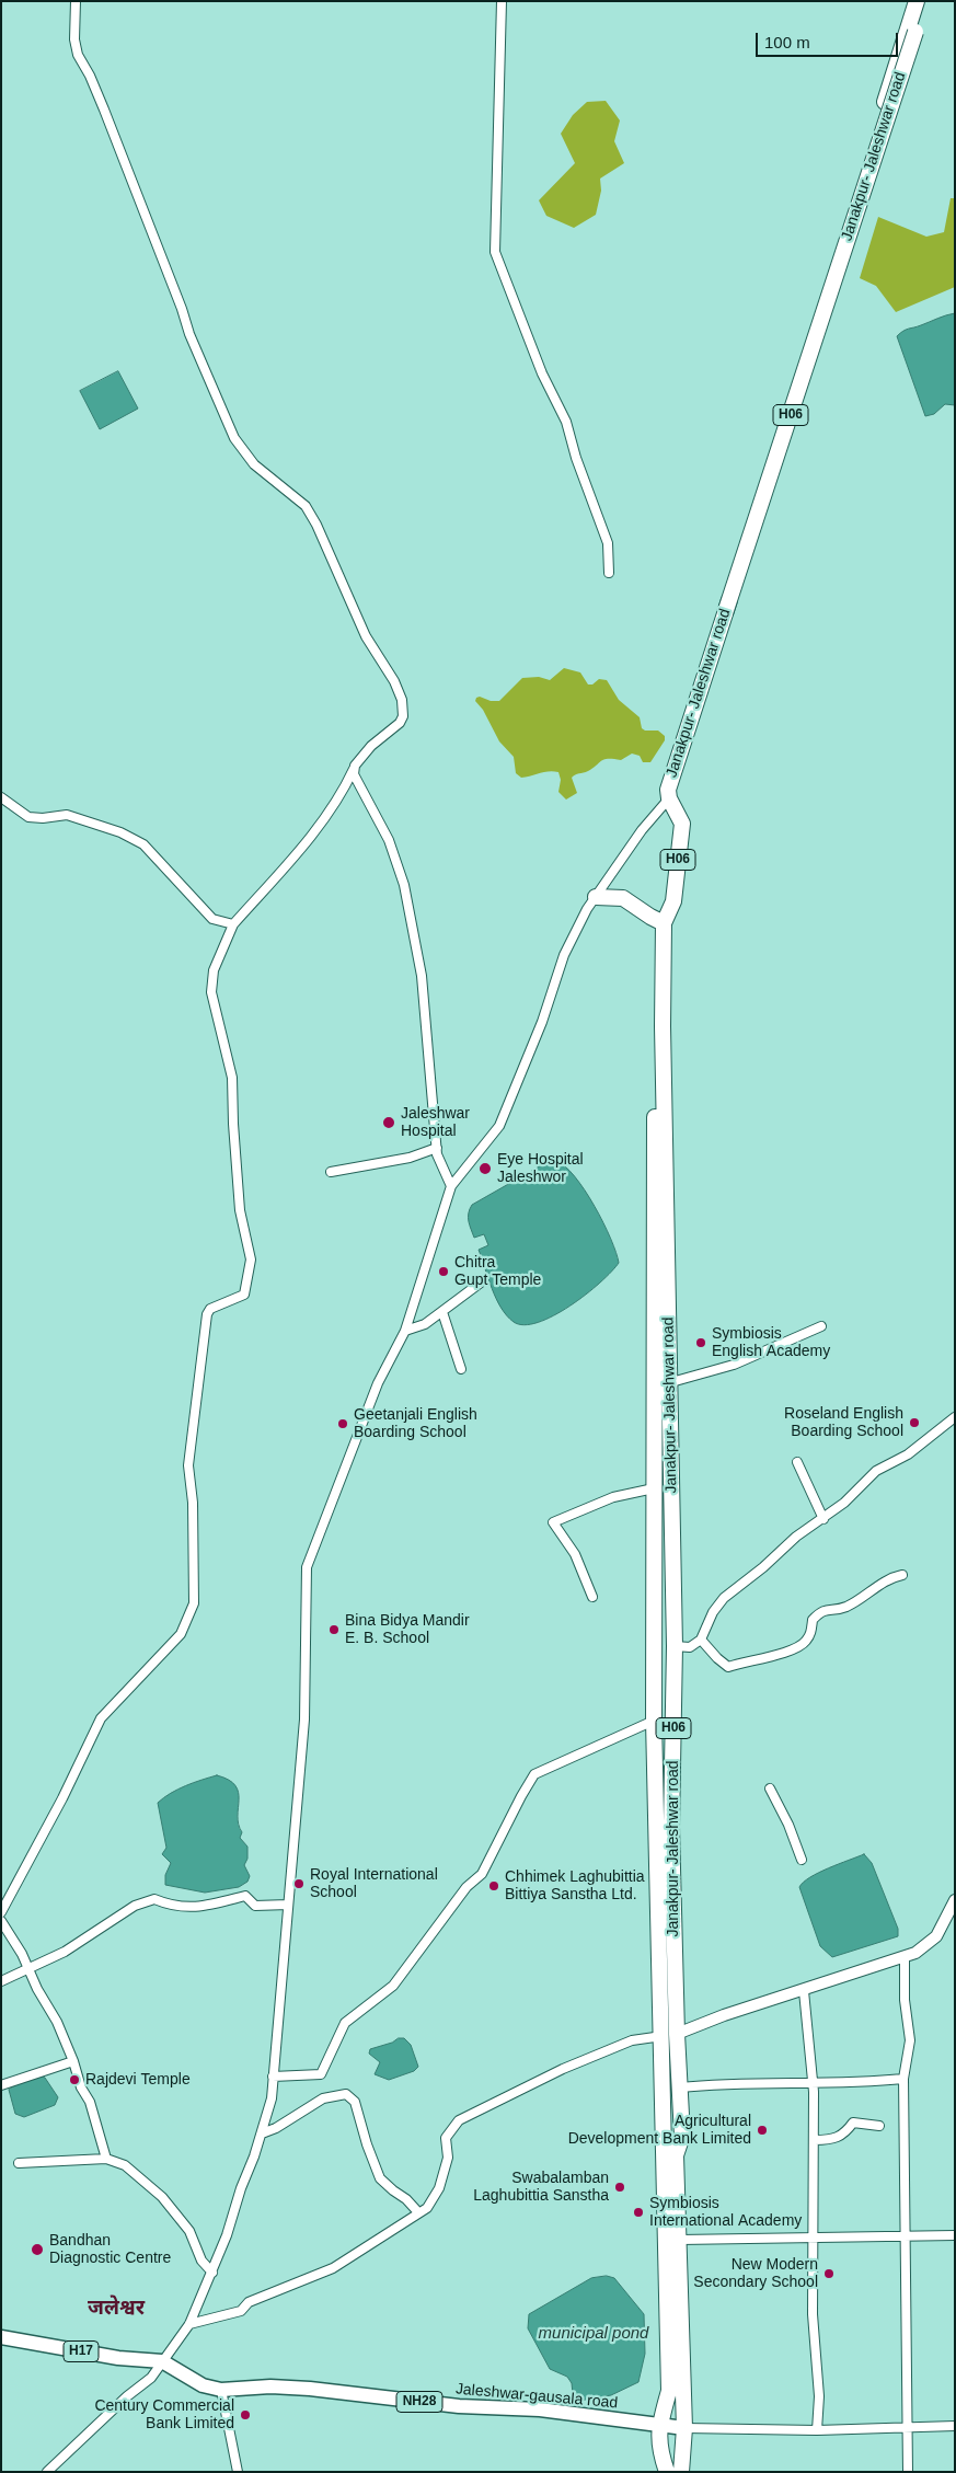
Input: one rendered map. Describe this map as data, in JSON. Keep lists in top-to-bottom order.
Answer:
{
  "streets": {
    "highway": ["Janakpur- Jaleshwar road", "H06"],
    "main road": ["H17", "Jaleshwar-gausala road", "NH28"]
  },
  "crossings": [
    ["Janakpur- Jaleshwar road", "H06"],
    ["Janakpur- Jaleshwar road", "Jaleshwar-gausala road"],
    ["H06", "Jaleshwar-gausala road"]
  ],
  "districts": ["जलेश्वर"],
  "water": ["municipal pond"],
  "places": [
    "Jaleshwar Hospital",
    "Eye Hospital Jaleshwor",
    "Chitra Gupt Temple",
    "Symbiosis English Academy",
    "Roseland English Boarding School",
    "Geetanjali English Boarding School",
    "Bina Bidya Mandir E. B. School",
    "Royal International School",
    "Chhimek Laghubittia Bittiya Sanstha Ltd.",
    "Rajdevi Temple",
    "Agricultural Development Bank Limited",
    "Swabalamban Laghubittia Sanstha",
    "Symbiosis International Academy",
    "Bandhan Diagnostic Centre",
    "New Modern Secondary School",
    "Century Commercial Bank Limited"
  ],
  "scale_bar": "100 m"
}
